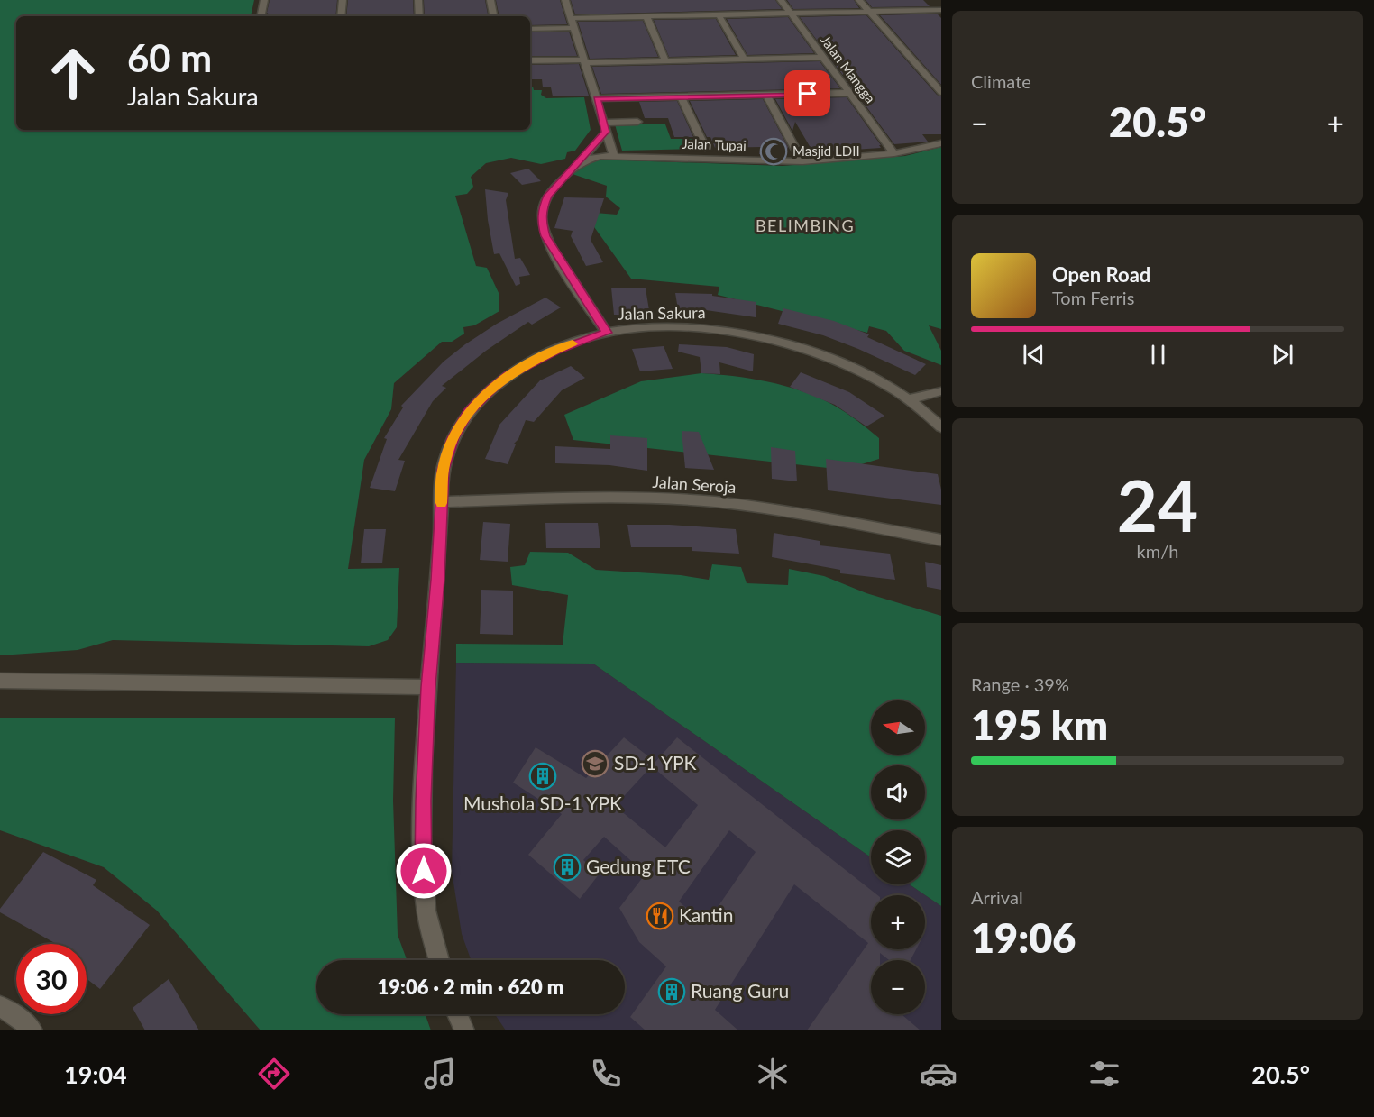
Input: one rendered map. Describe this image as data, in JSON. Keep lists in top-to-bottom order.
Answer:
{
  "streets": {
    "street": [
      "Jalan Mangga",
      "Jalan Tupai",
      "Jalan Sakura",
      "Jalan Seroja"
    ]
  },
  "crossings": [
    ["Jalan Mangga", "Jalan Tupai"],
    ["Jalan Sakura", "Jalan Seroja"]
  ],
  "districts": ["BELIMBING"],
  "places": {
    "mosque": ["Masjid LDII"],
    "school or university": ["SD-1 YPK"],
    "building": ["Mushola SD-1 YPK", "Gedung ETC", "Ruang Guru"],
    "restaurant": ["Kantin"]
  },
  "north": "left",
  "page": {
    "tile": [
      "Climate",
      ["24", "km/h"],
      ["Range · 39%", "195 km"],
      ["Arrival", "19:06"]
    ],
    "turn": ["60 m", "Jalan Sakura"],
    "heat": ["−", "20.5°", "+"],
    "song": ["Open Road", "Tom Ferris"],
    "map_buttons": ["+", "−"],
    "limit": "30",
    "trip": "19:06 · 2 min · 620 m",
    "tabs": ["19:04", "20.5°"]
  }
}
